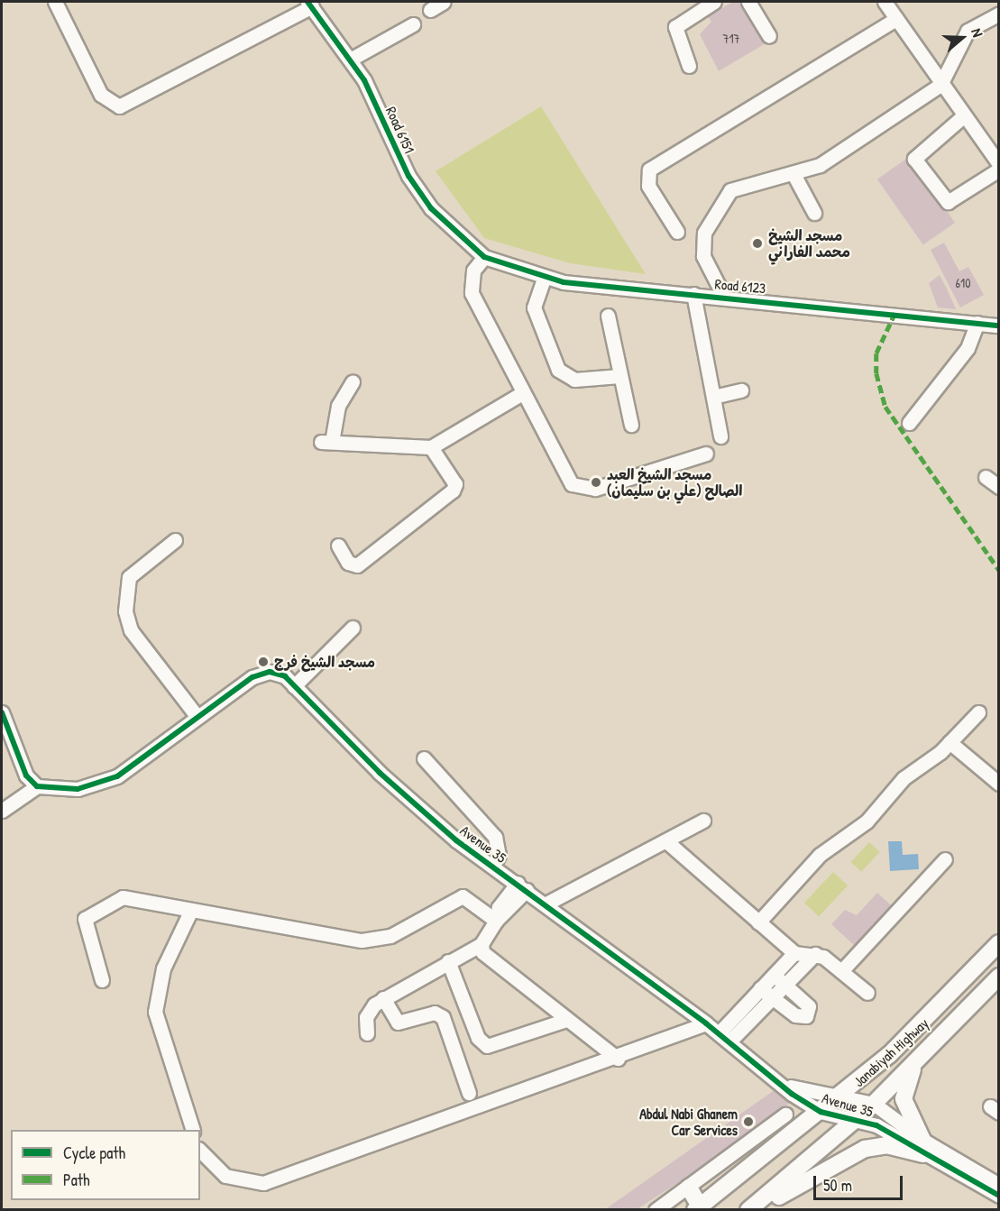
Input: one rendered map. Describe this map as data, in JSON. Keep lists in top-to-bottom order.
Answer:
{
  "streets": {
    "main road": ["Janabiyah Highway"],
    "street": ["Road 6151", "Road 6123", "Avenue 35"]
  },
  "crossings": [
    ["Road 6151", "Road 6123"],
    ["Avenue 35", "Janabiyah Highway"]
  ],
  "places": [
    "مسجد الشيخ محمد الفاراني",
    "مسجد الشيخ العبد الصالح (علي بن سليمان)",
    "مسجد الشيخ فرج",
    "Abdul Nabi Ghanem Car Services"
  ],
  "house_numbers": ["717", "610"],
  "legend": ["Cycle path", "Path"],
  "scale_bar": "50 m",
  "north": "right"
}
